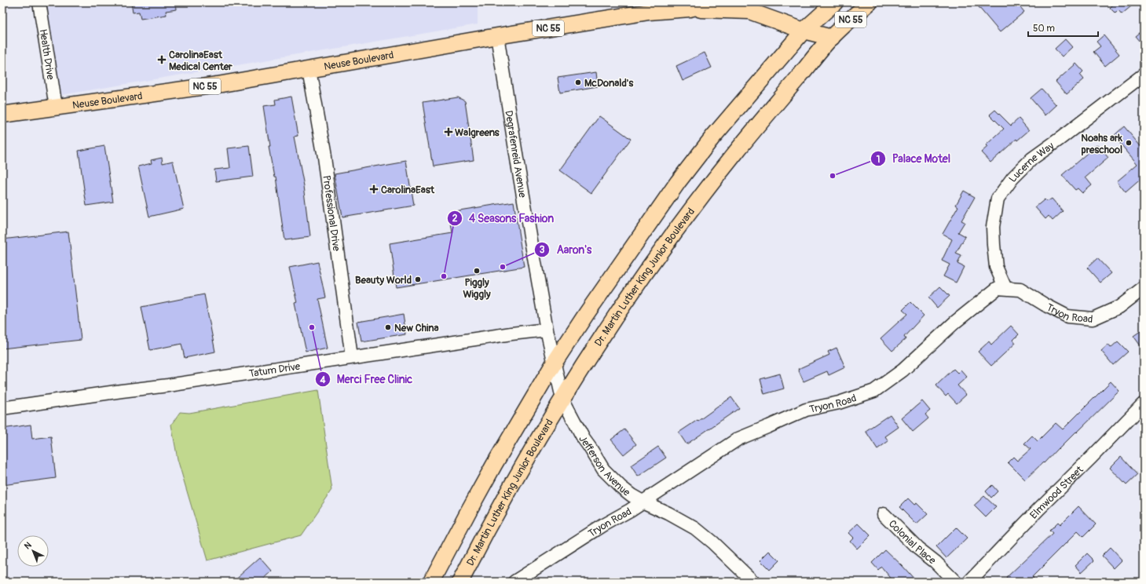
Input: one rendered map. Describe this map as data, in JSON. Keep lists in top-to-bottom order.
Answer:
{
  "streets": {
    "main road": ["NC 55", "Neuse Boulevard", "Dr. Martin Luther King Junior Boulevard"],
    "street": [
      "Health Drive",
      "Degrafenreid Avenue",
      "Lucerne Way",
      "Professional Drive",
      "Tryon Road",
      "Tatum Drive",
      "Jefferson Avenue",
      "Elmwood Street",
      "Colonial Place"
    ]
  },
  "crossings": [
    ["NC 55", "Neuse Boulevard"],
    ["NC 55", "Dr. Martin Luther King Junior Boulevard"],
    ["Health Drive", "Neuse Boulevard"],
    ["Neuse Boulevard", "Degrafenreid Avenue"],
    ["Neuse Boulevard", "Professional Drive"],
    ["Degrafenreid Avenue", "Tatum Drive"],
    ["Degrafenreid Avenue", "Jefferson Avenue"],
    ["Lucerne Way", "Tryon Road"],
    ["Professional Drive", "Tatum Drive"],
    ["Dr. Martin Luther King Junior Boulevard", "Jefferson Avenue"],
    ["Tryon Road", "Jefferson Avenue"]
  ],
  "places": {
    "health": ["CarolinaEast Medical Center", "Walgreens", "CarolinaEast"],
    "other": [
      "McDonald's",
      "Noahs ark preschool",
      "Palace Motel",
      "Aaron's",
      "Piggly Wiggly",
      "4 Seasons Fashion",
      "Beauty World",
      "Merci Free Clinic",
      "New China"
    ]
  },
  "scale_bar": "50 m",
  "north": "top left"
}
